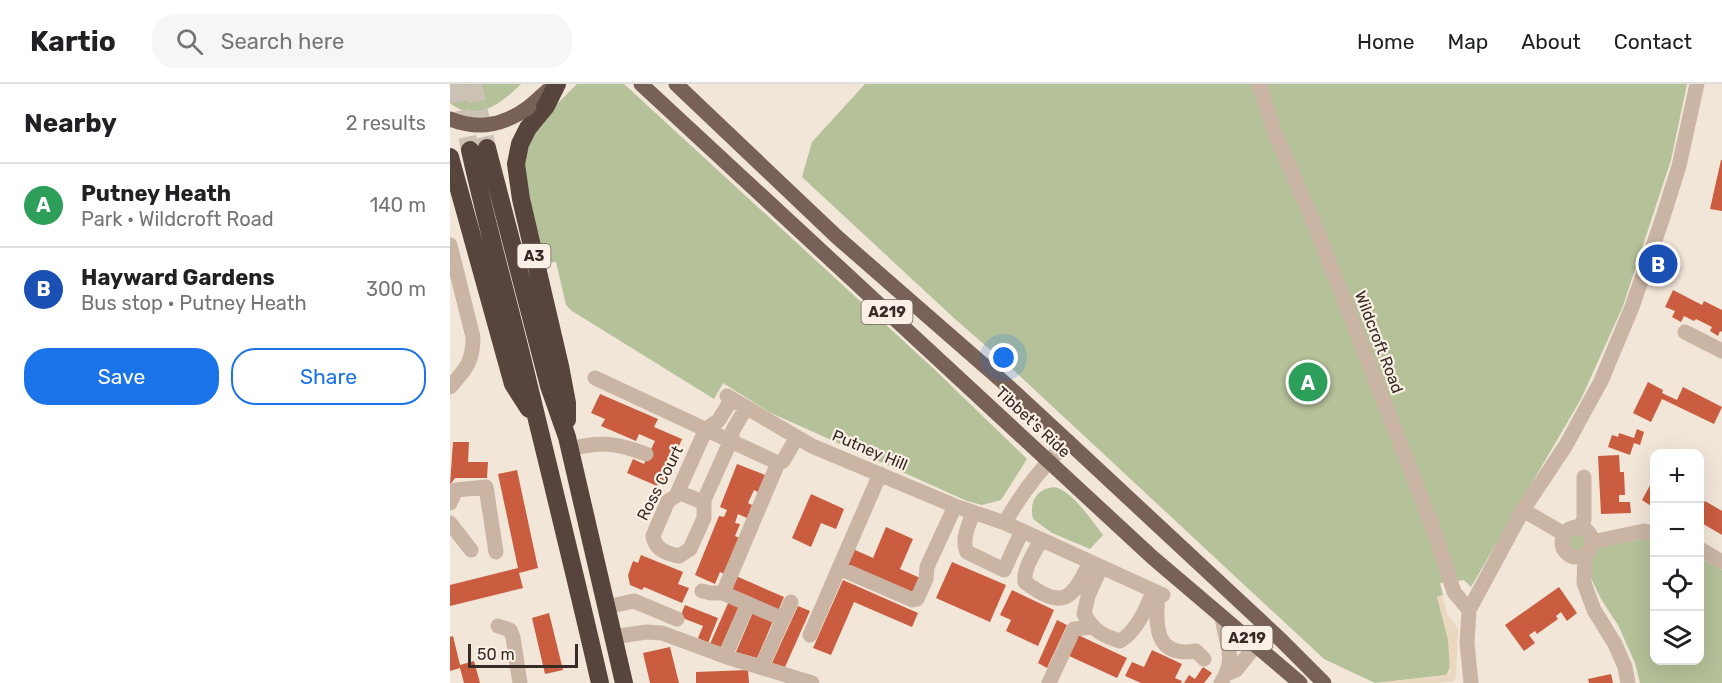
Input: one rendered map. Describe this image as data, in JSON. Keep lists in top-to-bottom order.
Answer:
{
  "streets": {
    "highway": ["A3"],
    "main road": ["A219", "Tibbet's Ride"],
    "street": ["Wildcroft Road", "Putney Hill", "Ross Court"]
  },
  "crossings": [
    ["Putney Hill", "Ross Court"]
  ],
  "scale_bar": "50 m",
  "page": {
    "header": "Kartio",
    "search": "Search here",
    "nav": [
      "Home",
      "Map",
      "About",
      "Contact"
    ],
    "heading": ["Nearby", "2 results"],
    "list": [
      {
        "mark": "A",
        "name": "Putney Heath",
        "note": "Park · Wildcroft Road",
        "value": "140 m"
      },
      {
        "mark": "B",
        "name": "Hayward Gardens",
        "note": "Bus stop · Putney Heath",
        "value": "300 m"
      }
    ],
    "pins": ["B", "A"],
    "buttons": ["Save", "Share"],
    "map_buttons": ["+", "−"],
    "scale": "50 m"
  }
}
